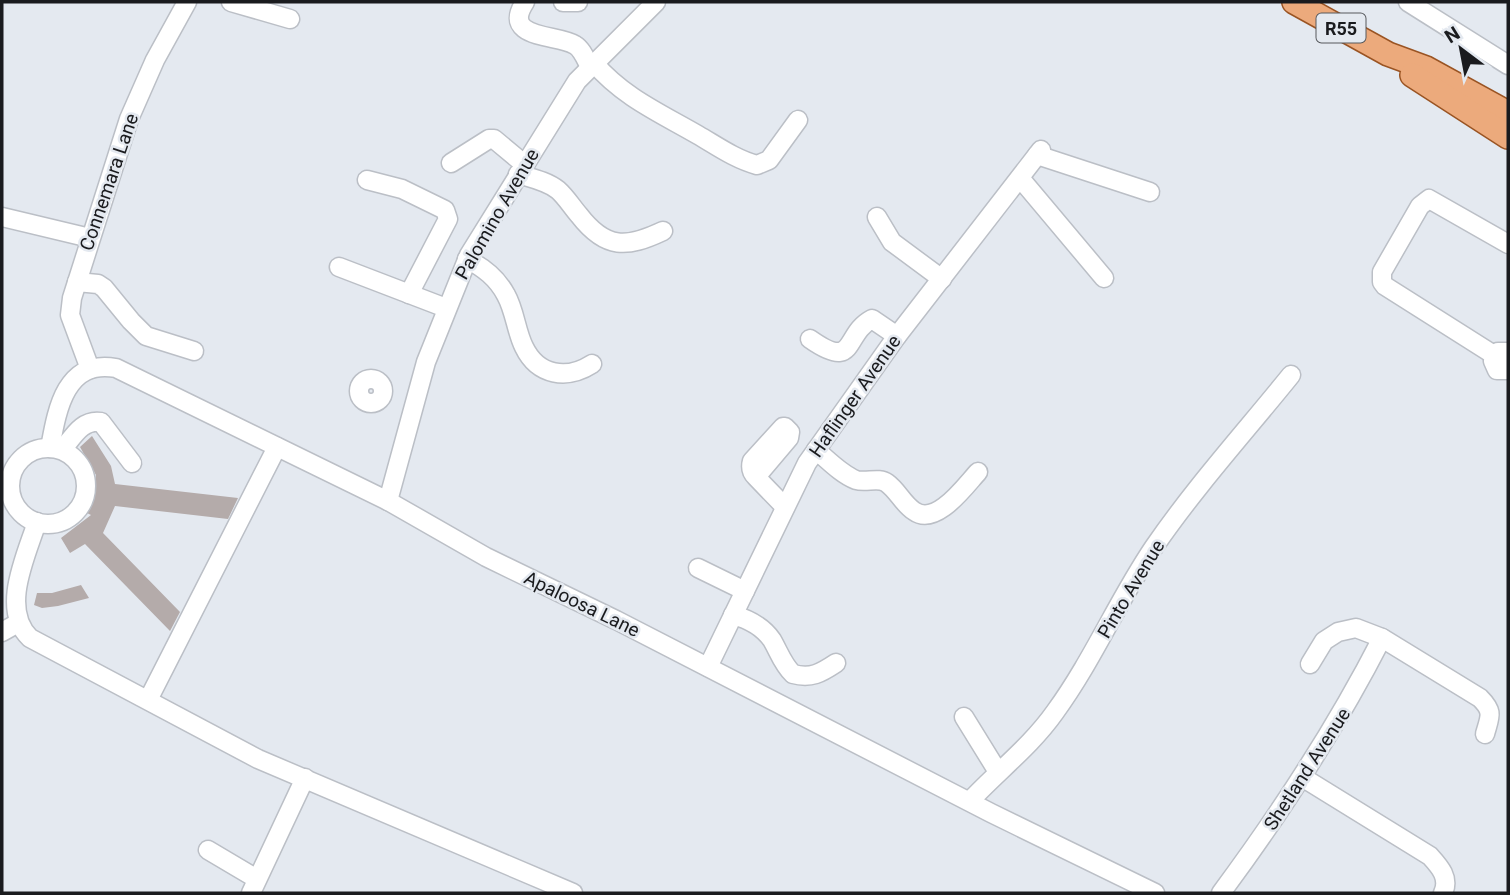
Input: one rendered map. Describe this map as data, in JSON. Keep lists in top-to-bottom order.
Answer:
{
  "streets": {
    "main road": ["R55"],
    "street": [
      "Connemara Lane",
      "Palomino Avenue",
      "Haflinger Avenue",
      "Pinto Avenue",
      "Apaloosa Lane",
      "Shetland Avenue"
    ]
  },
  "crossings": [
    ["Connemara Lane", "Apaloosa Lane"],
    ["Palomino Avenue", "Apaloosa Lane"],
    ["Haflinger Avenue", "Apaloosa Lane"],
    ["Pinto Avenue", "Apaloosa Lane"]
  ],
  "north": "top left"
}
